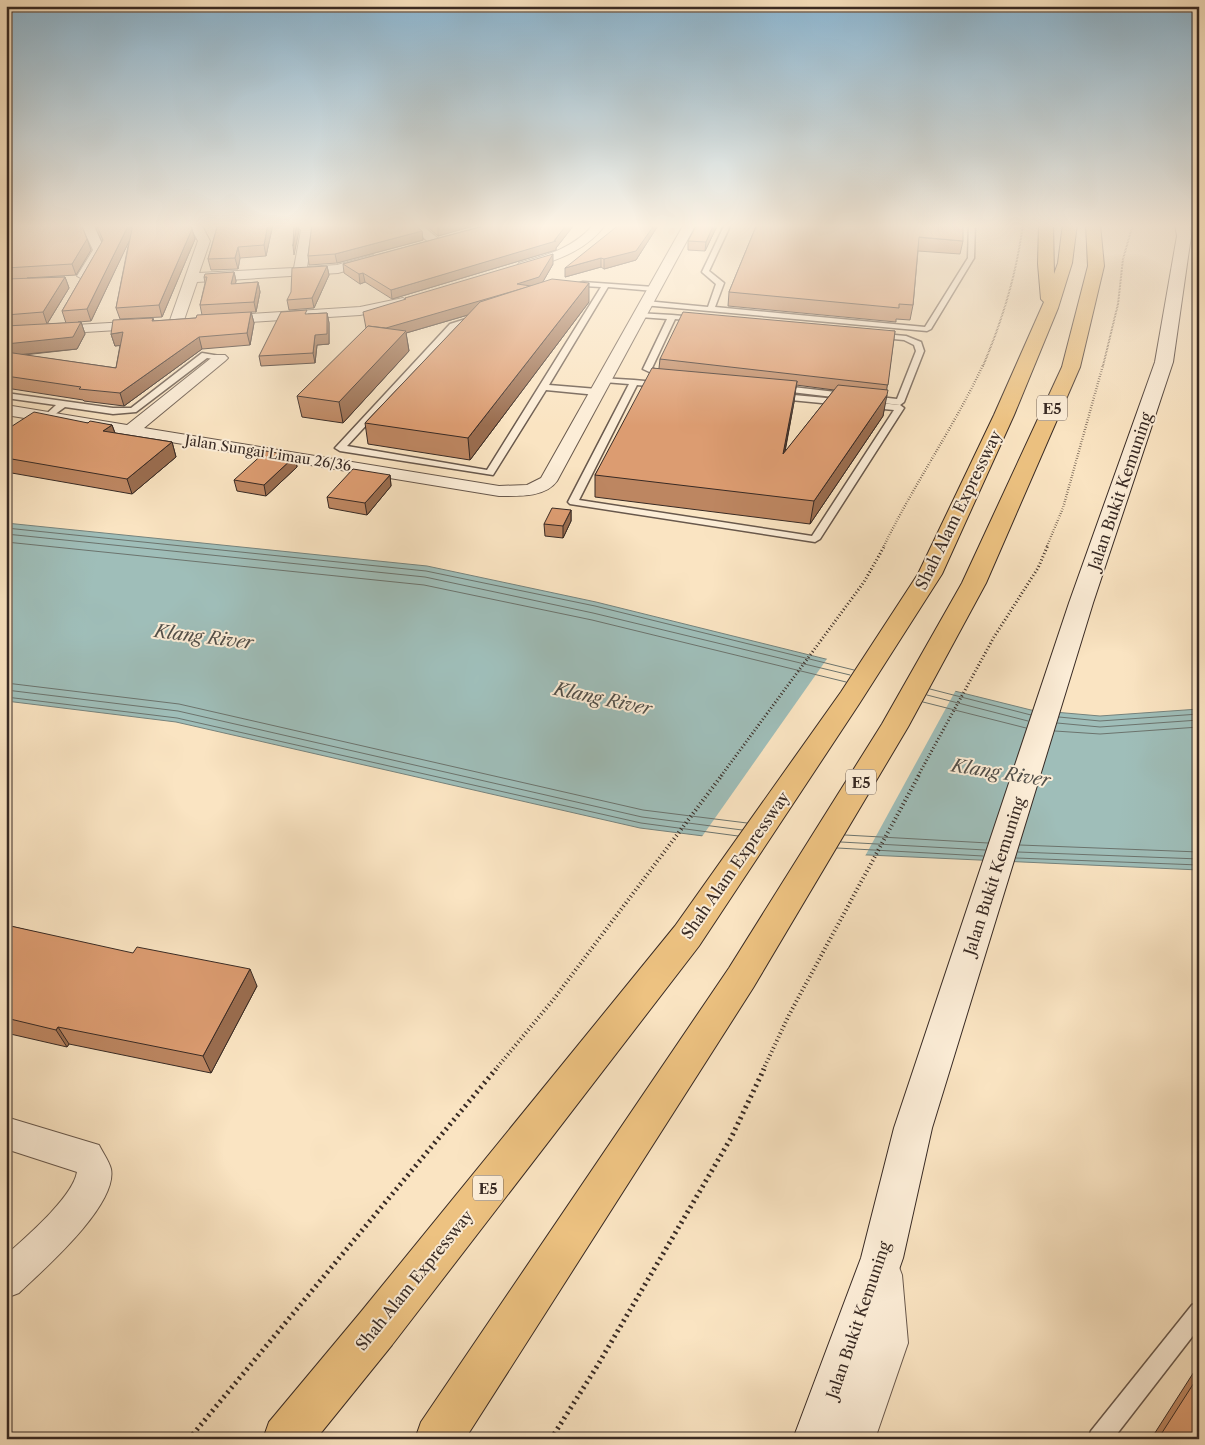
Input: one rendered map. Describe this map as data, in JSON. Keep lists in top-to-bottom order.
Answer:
{
  "streets": {
    "highway": ["E5", "Shah Alam Expressway"],
    "main road": ["Jalan Bukit Kemuning"],
    "street": ["Jalan Sungai Limau 26/36"]
  },
  "water": ["Klang River"]
}
